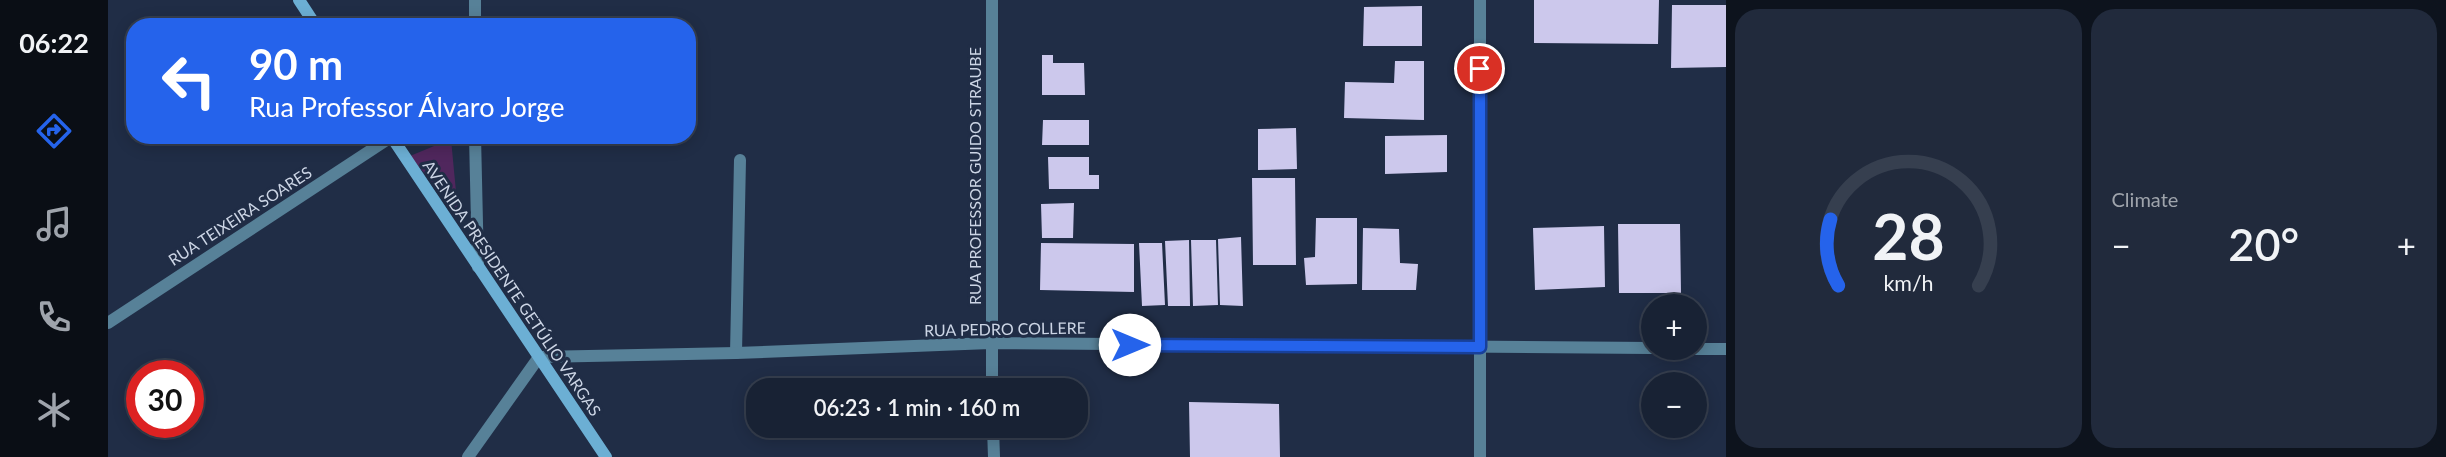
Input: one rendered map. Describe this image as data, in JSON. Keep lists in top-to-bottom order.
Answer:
{
  "streets": {
    "main road": ["AVENIDA PRESIDENTE GETÚLIO VARGAS"],
    "street": ["RUA PROFESSOR GUIDO STRAUBE", "RUA TEIXEIRA SOARES", "RUA PEDRO COLLERE"]
  },
  "crossings": [
    ["RUA PROFESSOR GUIDO STRAUBE", "RUA PEDRO COLLERE"],
    ["AVENIDA PRESIDENTE GETÚLIO VARGAS", "RUA PEDRO COLLERE"]
  ],
  "page": {
    "tabs": "06:22",
    "tile": "Climate",
    "turn": ["90 m", "Rua Professor Álvaro Jorge"],
    "heat": ["−", "20°", "+"],
    "map_buttons": ["+", "−"],
    "limit": "30",
    "trip": "06:23 · 1 min · 160 m",
    "gauge": ["28", "km/h"]
  }
}
